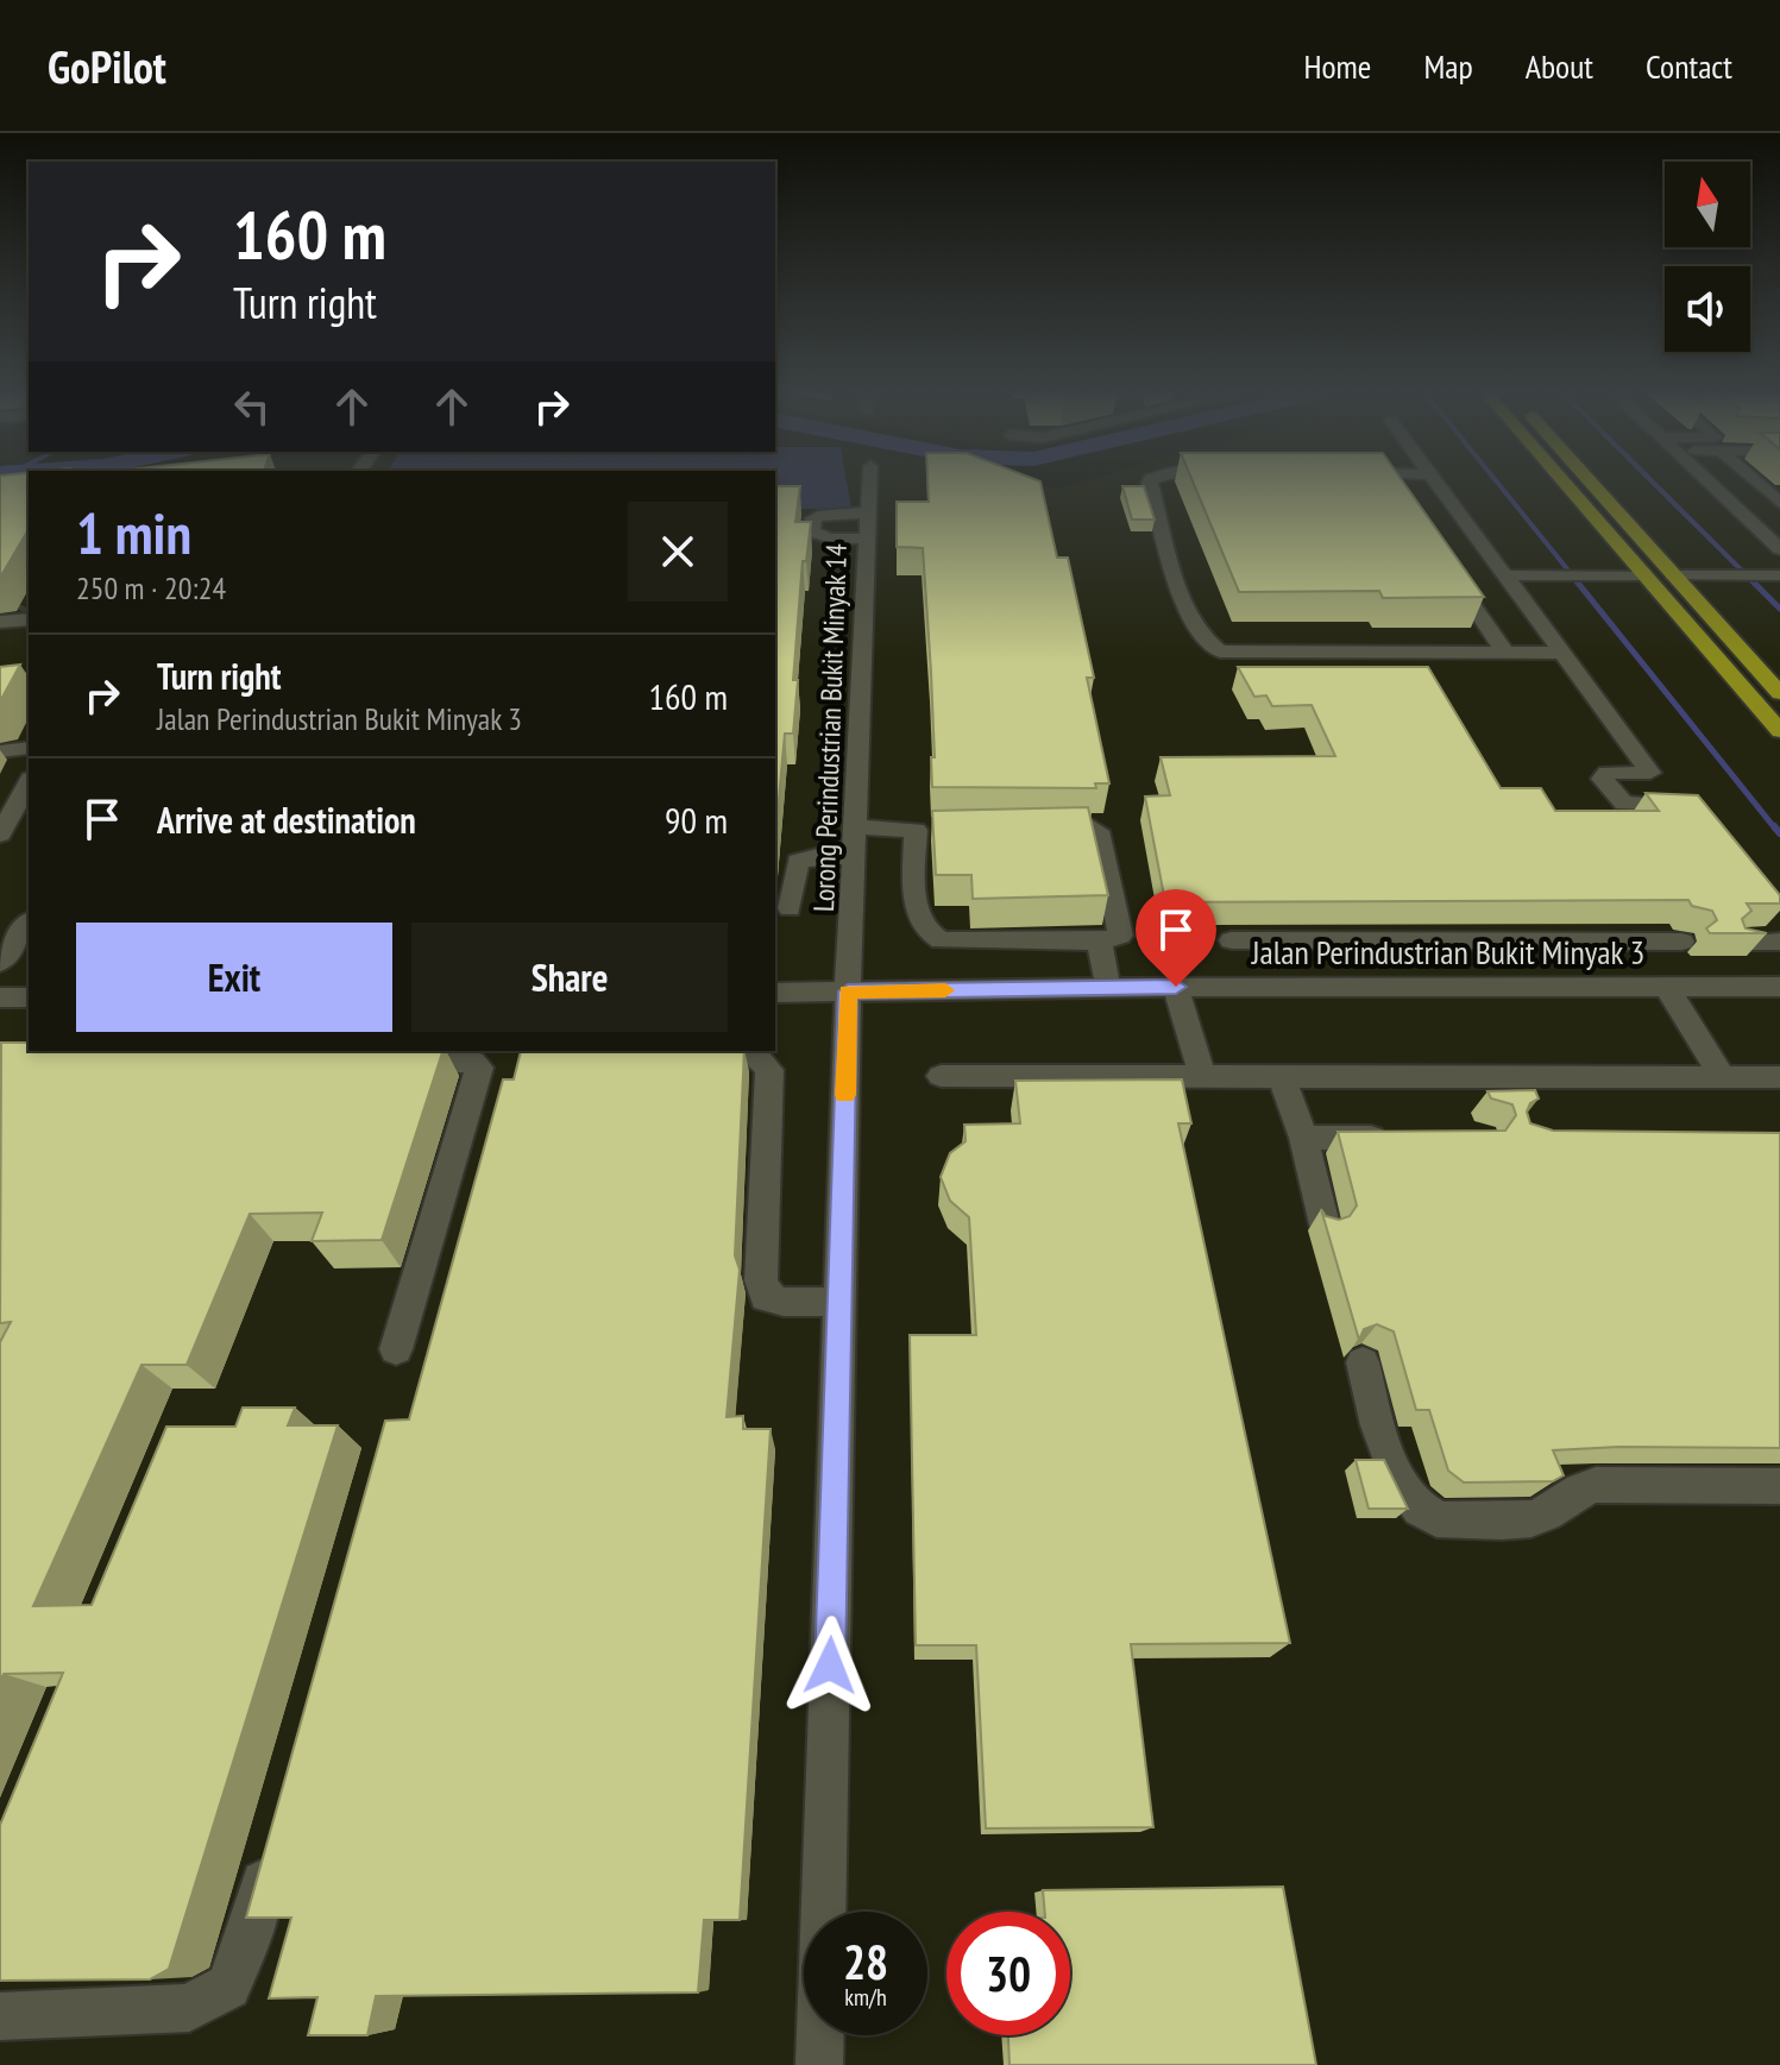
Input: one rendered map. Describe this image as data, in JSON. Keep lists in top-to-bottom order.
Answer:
{
  "streets": {
    "street": ["Lorong Perindustrian Bukit Minyak 14", "Jalan Perindustrian Bukit Minyak 3"]
  },
  "crossings": [
    ["Lorong Perindustrian Bukit Minyak 14", "Jalan Perindustrian Bukit Minyak 3"]
  ],
  "north": "top",
  "page": {
    "header": "GoPilot",
    "nav": [
      "Home",
      "Map",
      "About",
      "Contact"
    ],
    "turn": ["160 m", "Turn right"],
    "heading": ["1 min", "250 m · 20:24"],
    "list": [
      {
        "name": "Turn right",
        "note": "Jalan Perindustrian Bukit Minyak 3",
        "value": "160 m"
      },
      {
        "name": "Arrive at destination",
        "value": "90 m"
      }
    ],
    "buttons": ["Exit", "Share"],
    "speed": "28 km/h",
    "limit": "30"
  }
}
